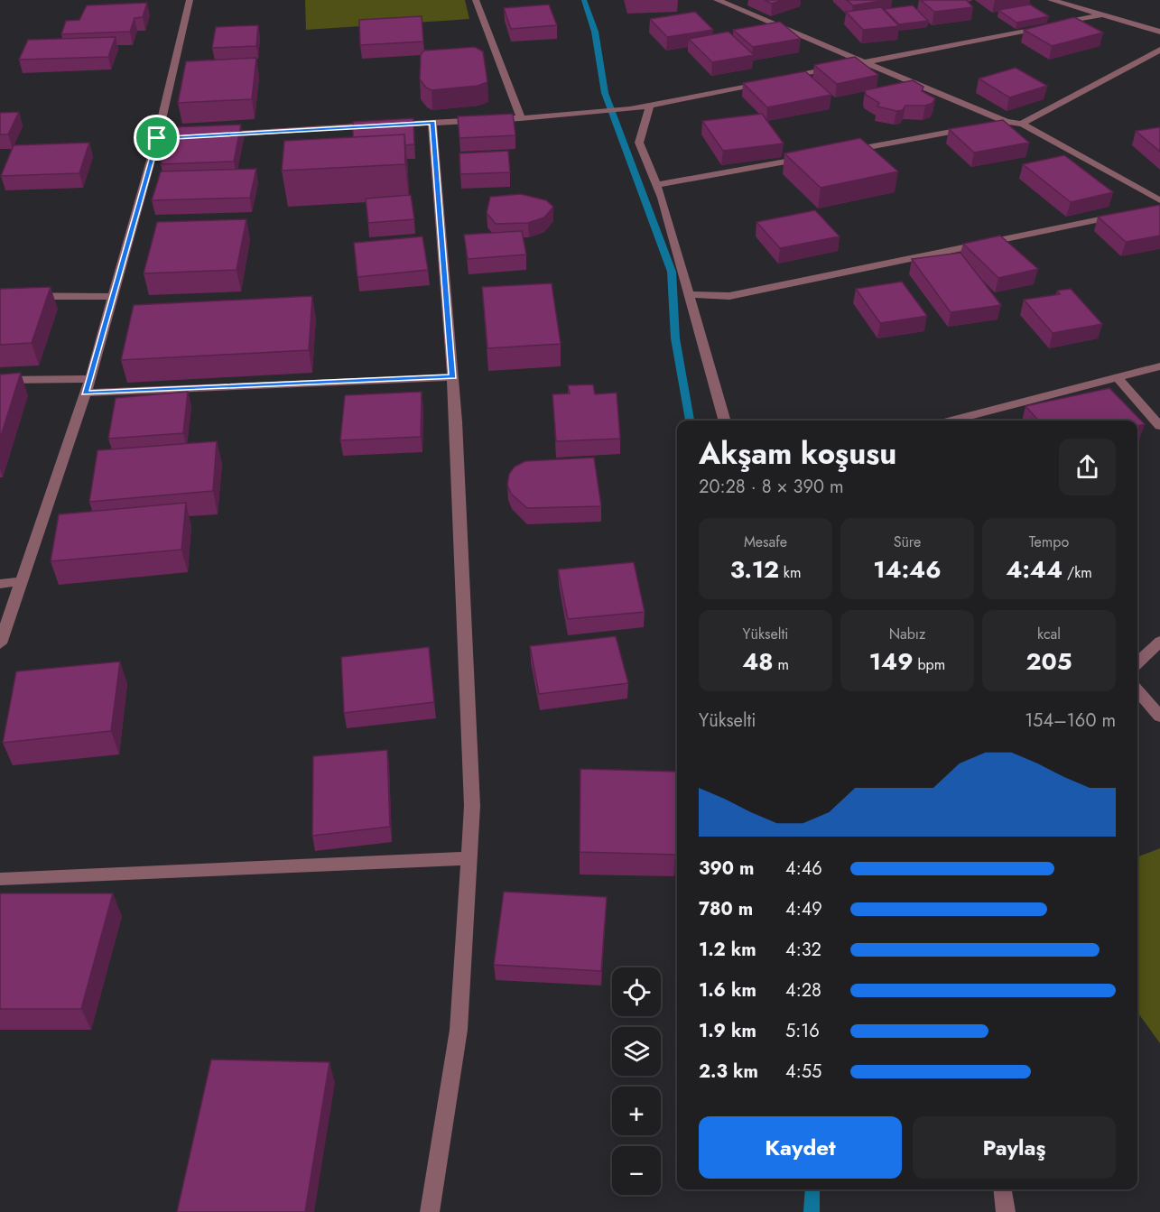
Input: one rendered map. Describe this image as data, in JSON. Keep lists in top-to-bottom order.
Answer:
{
  "page": {
    "heading": ["Akşam koşusu", "20:28 · 8 × 390 m"],
    "stats": [
      ["Mesafe", "3.12 km"],
      ["Süre", "14:46"],
      ["Tempo", "4:44 /km"],
      ["Yükselti", "48 m"],
      ["Nabız", "149 bpm"],
      ["kcal", "205"]
    ],
    "chart": ["Yükselti", "154–160 m"],
    "list": [
      {
        "name": "390 m",
        "note": "4:46"
      },
      {
        "name": "780 m",
        "note": "4:49"
      },
      {
        "name": "1.2 km",
        "note": "4:32"
      },
      {
        "name": "1.6 km",
        "note": "4:28"
      },
      {
        "name": "1.9 km",
        "note": "5:16"
      },
      {
        "name": "2.3 km",
        "note": "4:55"
      }
    ],
    "map_buttons": ["+", "−"],
    "buttons": ["Kaydet", "Paylaş"]
  }
}
